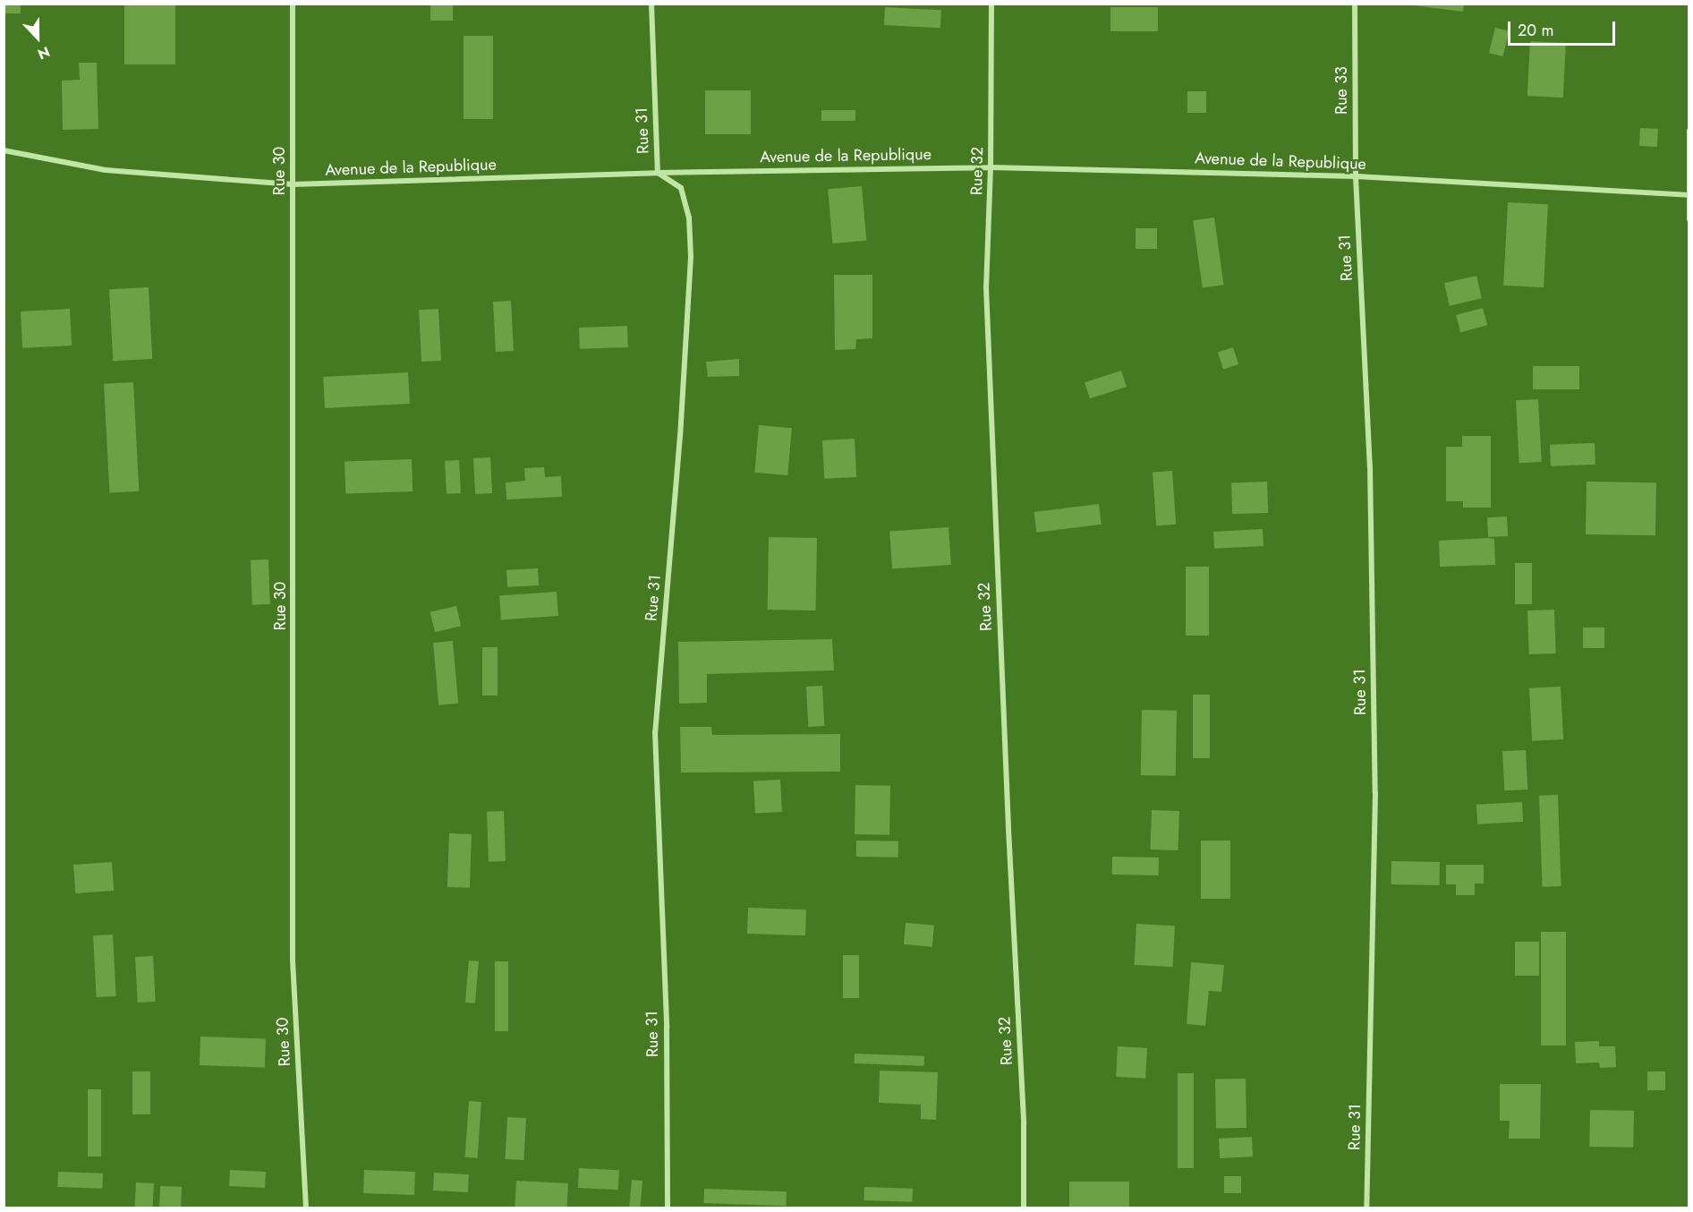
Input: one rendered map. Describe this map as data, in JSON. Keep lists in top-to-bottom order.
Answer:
{
  "streets": {
    "street": [
      "Rue 33",
      "Rue 31",
      "Avenue de la Republique",
      "Rue 30",
      "Rue 32"
    ]
  },
  "crossings": [
    ["Rue 33", "Rue 31"],
    ["Rue 33", "Avenue de la Republique"],
    ["Rue 31", "Avenue de la Republique"],
    ["Avenue de la Republique", "Rue 30"],
    ["Avenue de la Republique", "Rue 32"]
  ],
  "scale_bar": "20 m",
  "north": "bottom"
}
